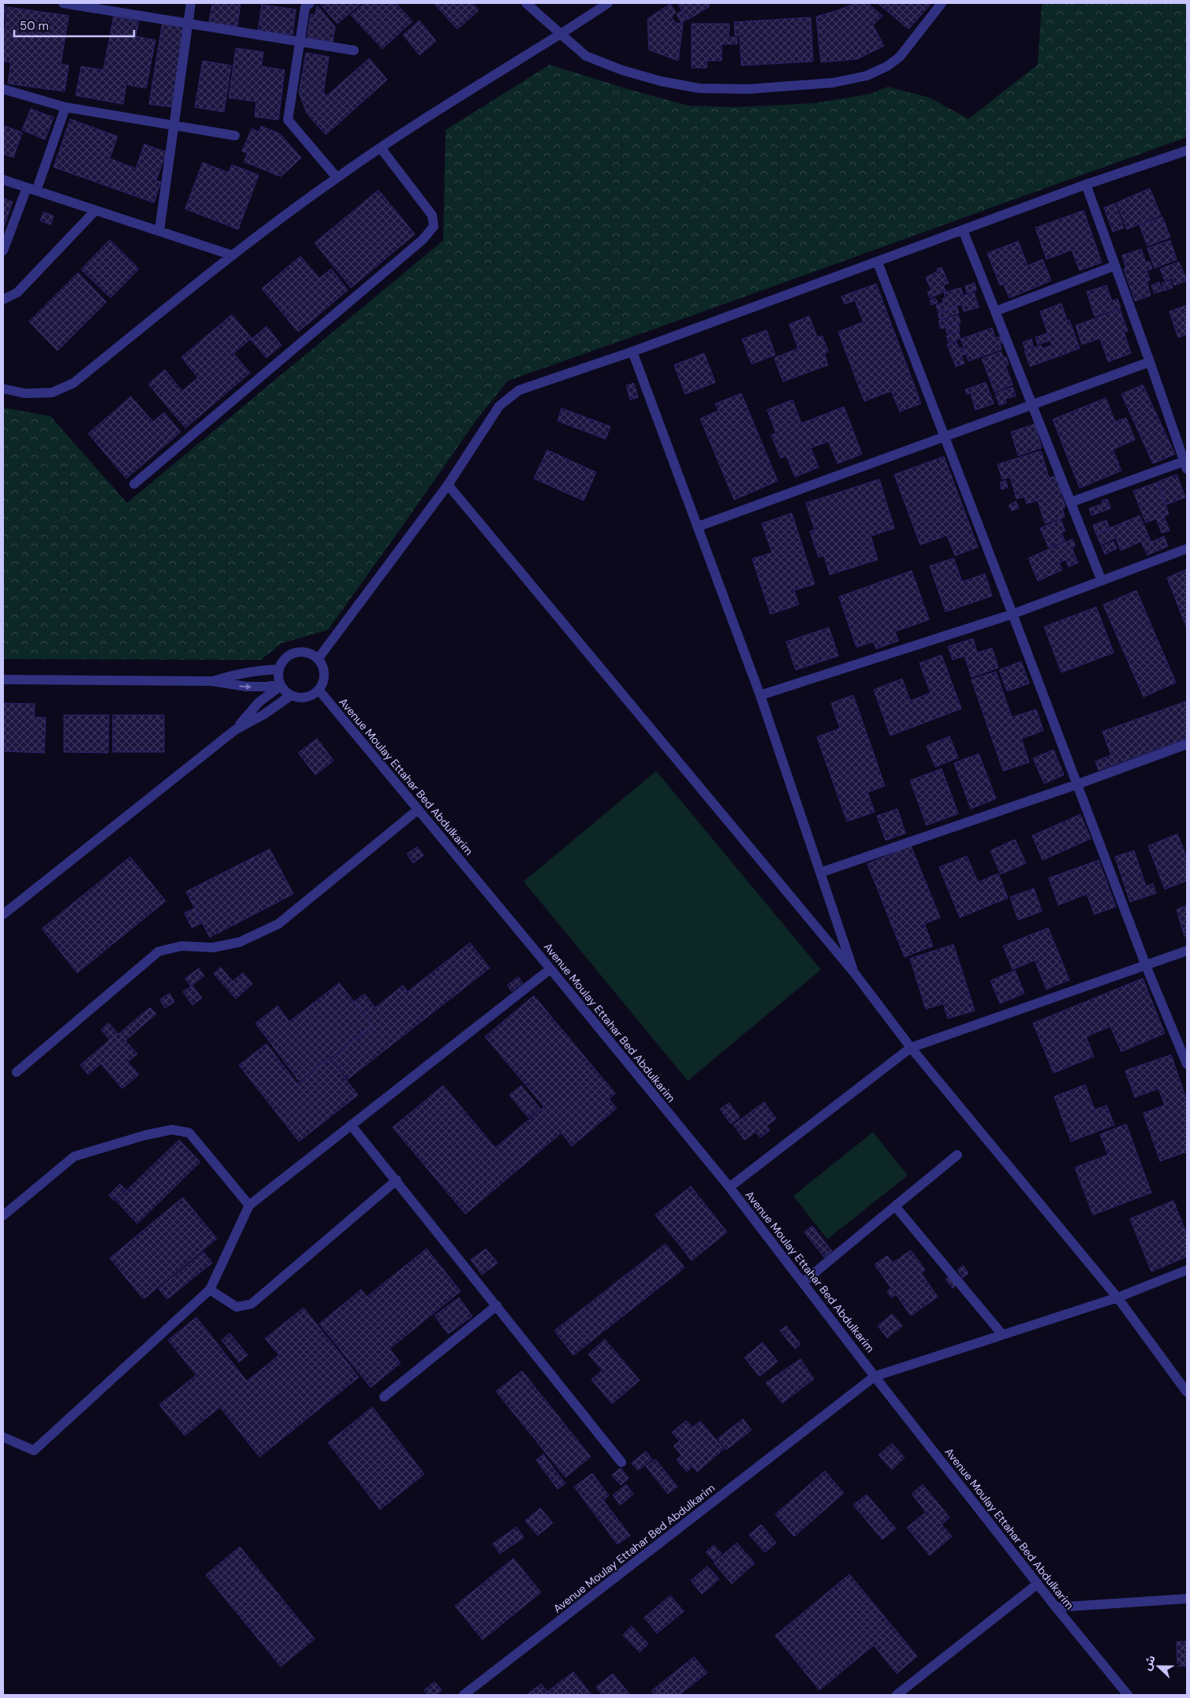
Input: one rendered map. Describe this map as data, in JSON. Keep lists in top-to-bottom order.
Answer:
{
  "streets": {
    "street": ["Avenue Moulay Ettahar Bed Abdulkarim"]
  },
  "scale_bar": "50 m",
  "north": "left"
}
